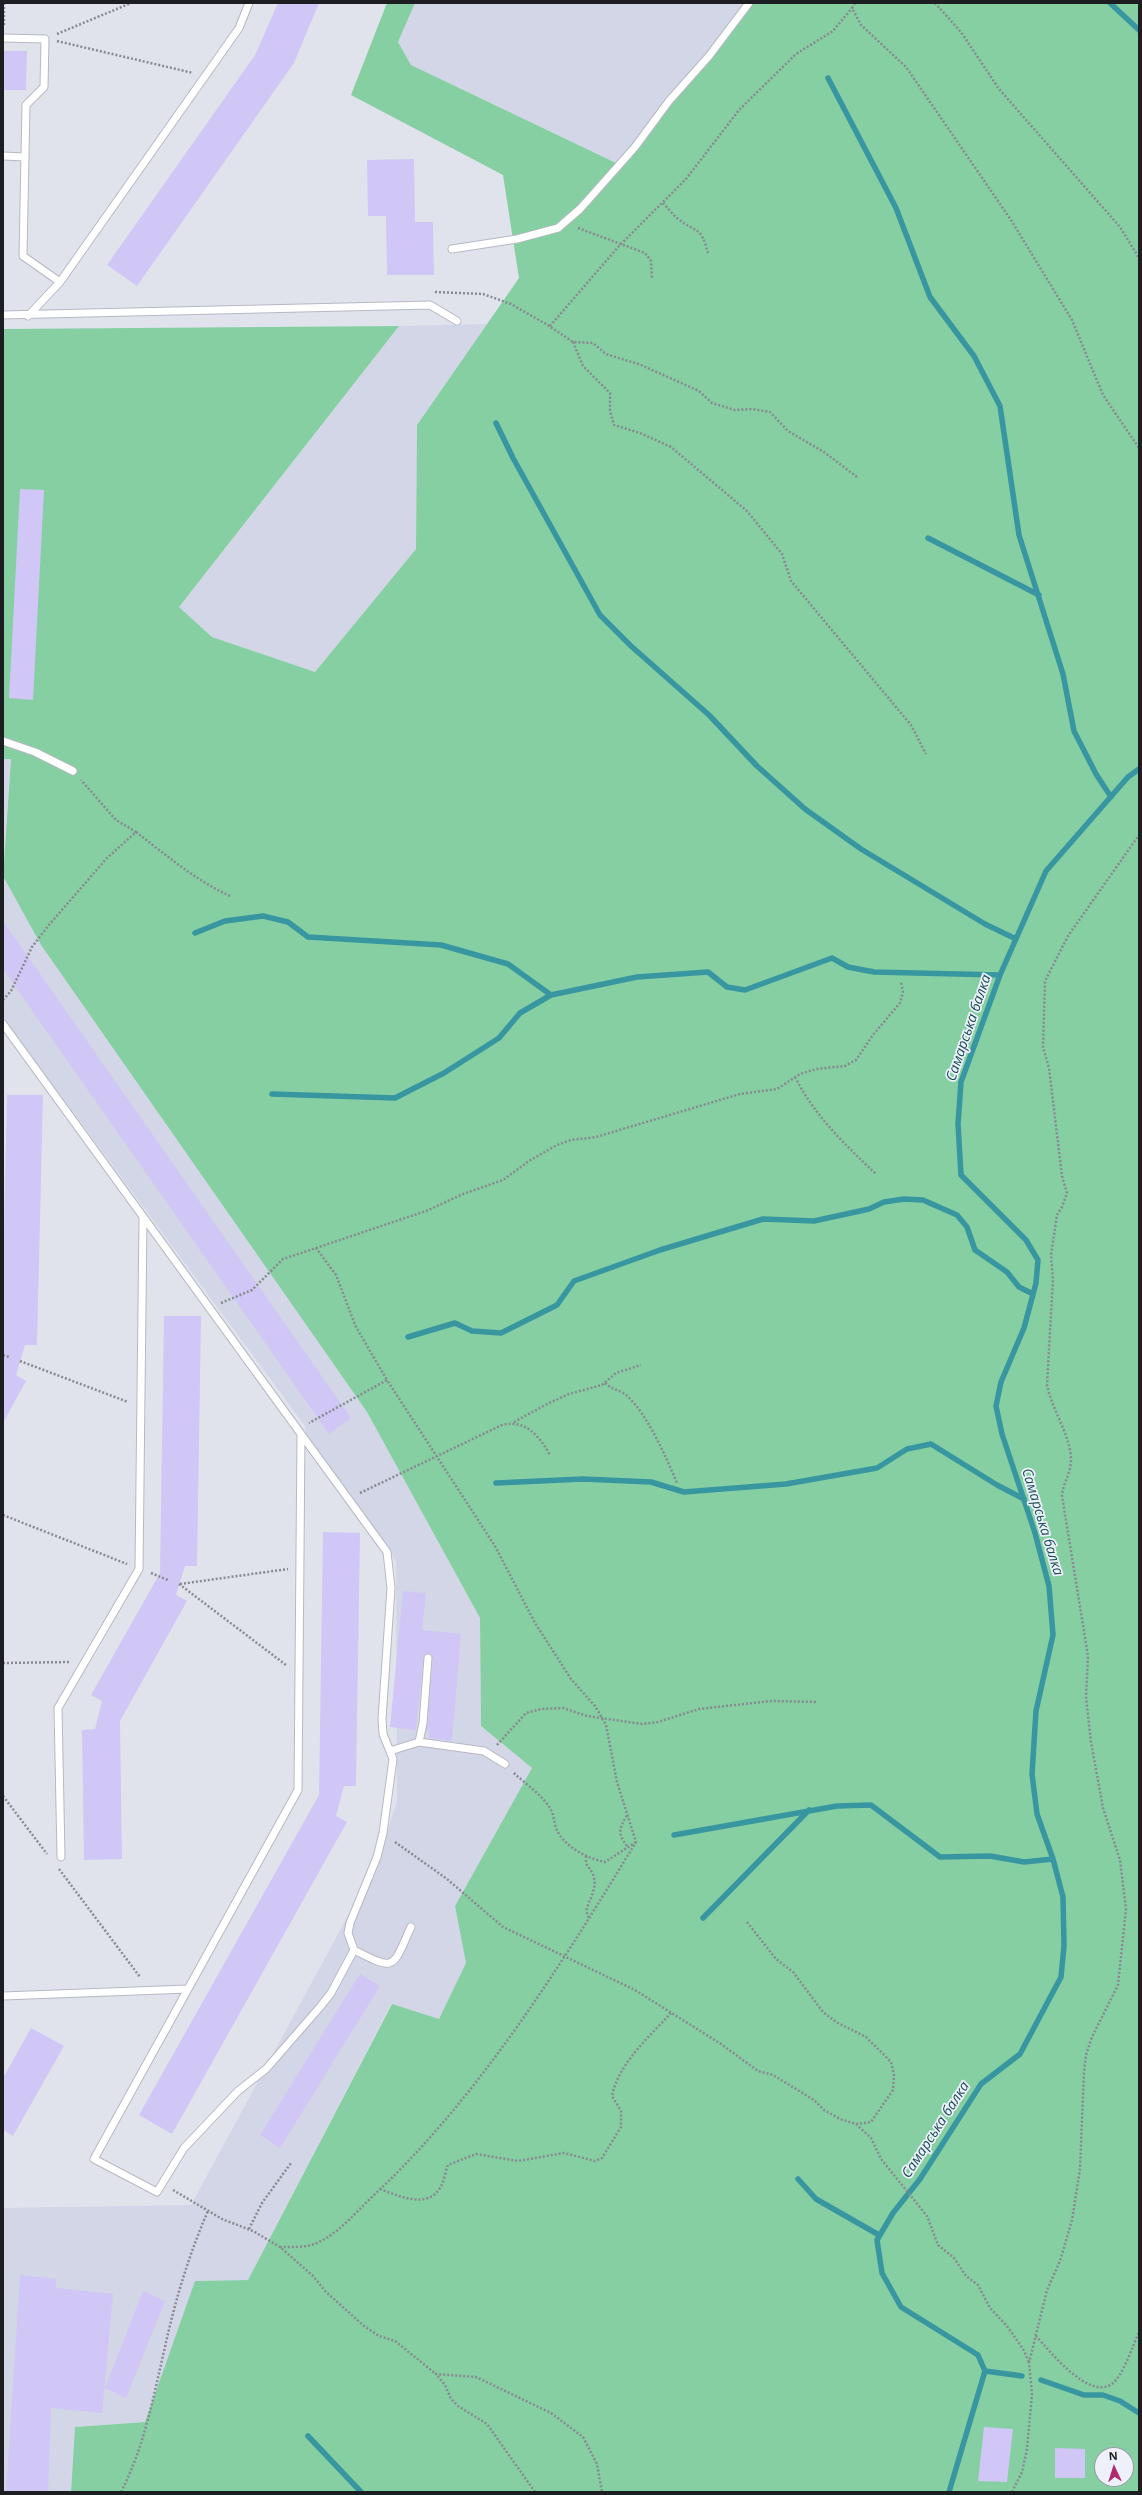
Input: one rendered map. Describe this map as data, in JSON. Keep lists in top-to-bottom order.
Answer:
{
  "water": ["Самарська балка"],
  "north": "top"
}
